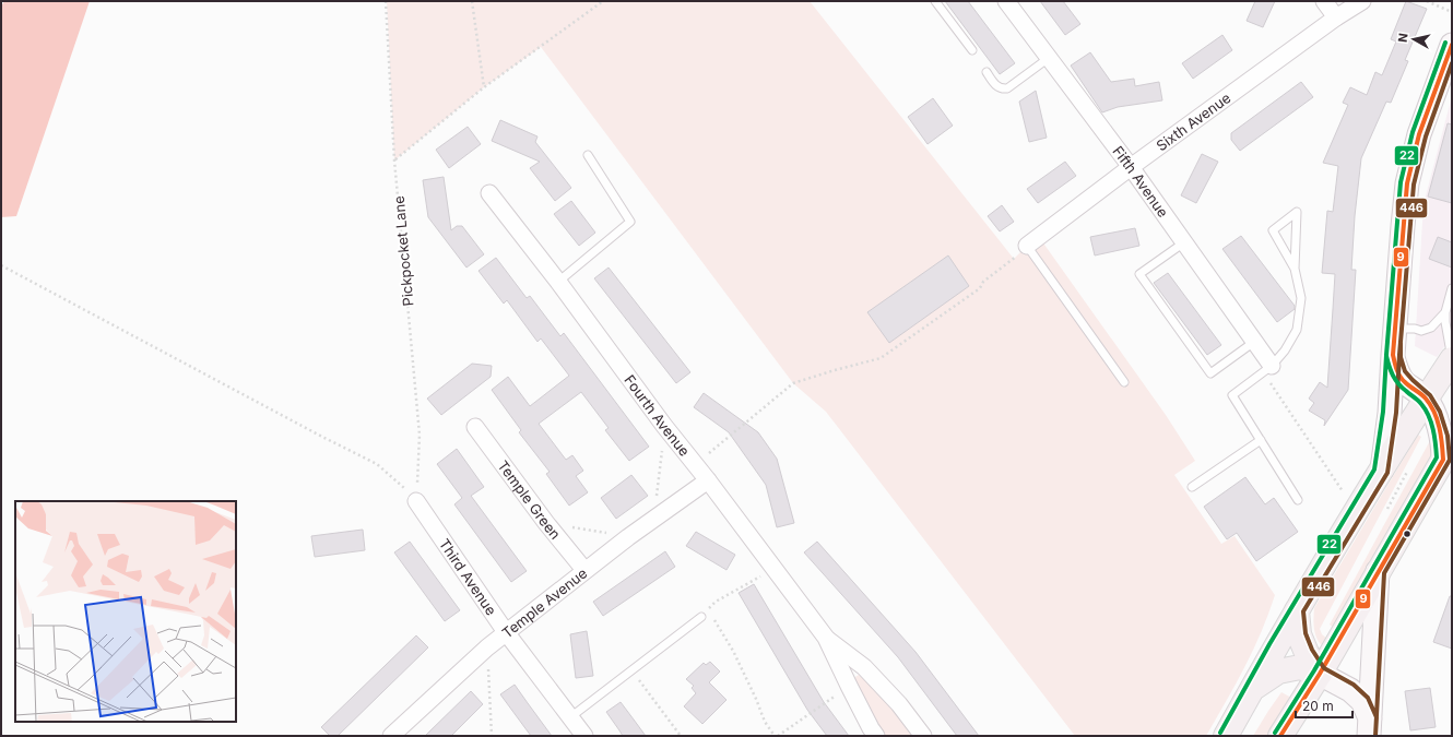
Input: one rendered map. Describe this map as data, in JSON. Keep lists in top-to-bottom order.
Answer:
{
  "streets": {
    "street": [
      "Sixth Avenue",
      "Fifth Avenue",
      "Fourth Avenue",
      "Temple Green",
      "Third Avenue",
      "Temple Avenue"
    ],
    "path": ["Pickpocket Lane"]
  },
  "crossings": [
    ["Sixth Avenue", "Fifth Avenue"],
    ["Pickpocket Lane", "Third Avenue"],
    ["Fourth Avenue", "Temple Avenue"],
    ["Temple Green", "Temple Avenue"],
    ["Third Avenue", "Temple Avenue"]
  ],
  "lines": ["transit line 22", "transit line 9", "transit line 446"],
  "scale_bar": "20 m",
  "north": "left"
}
